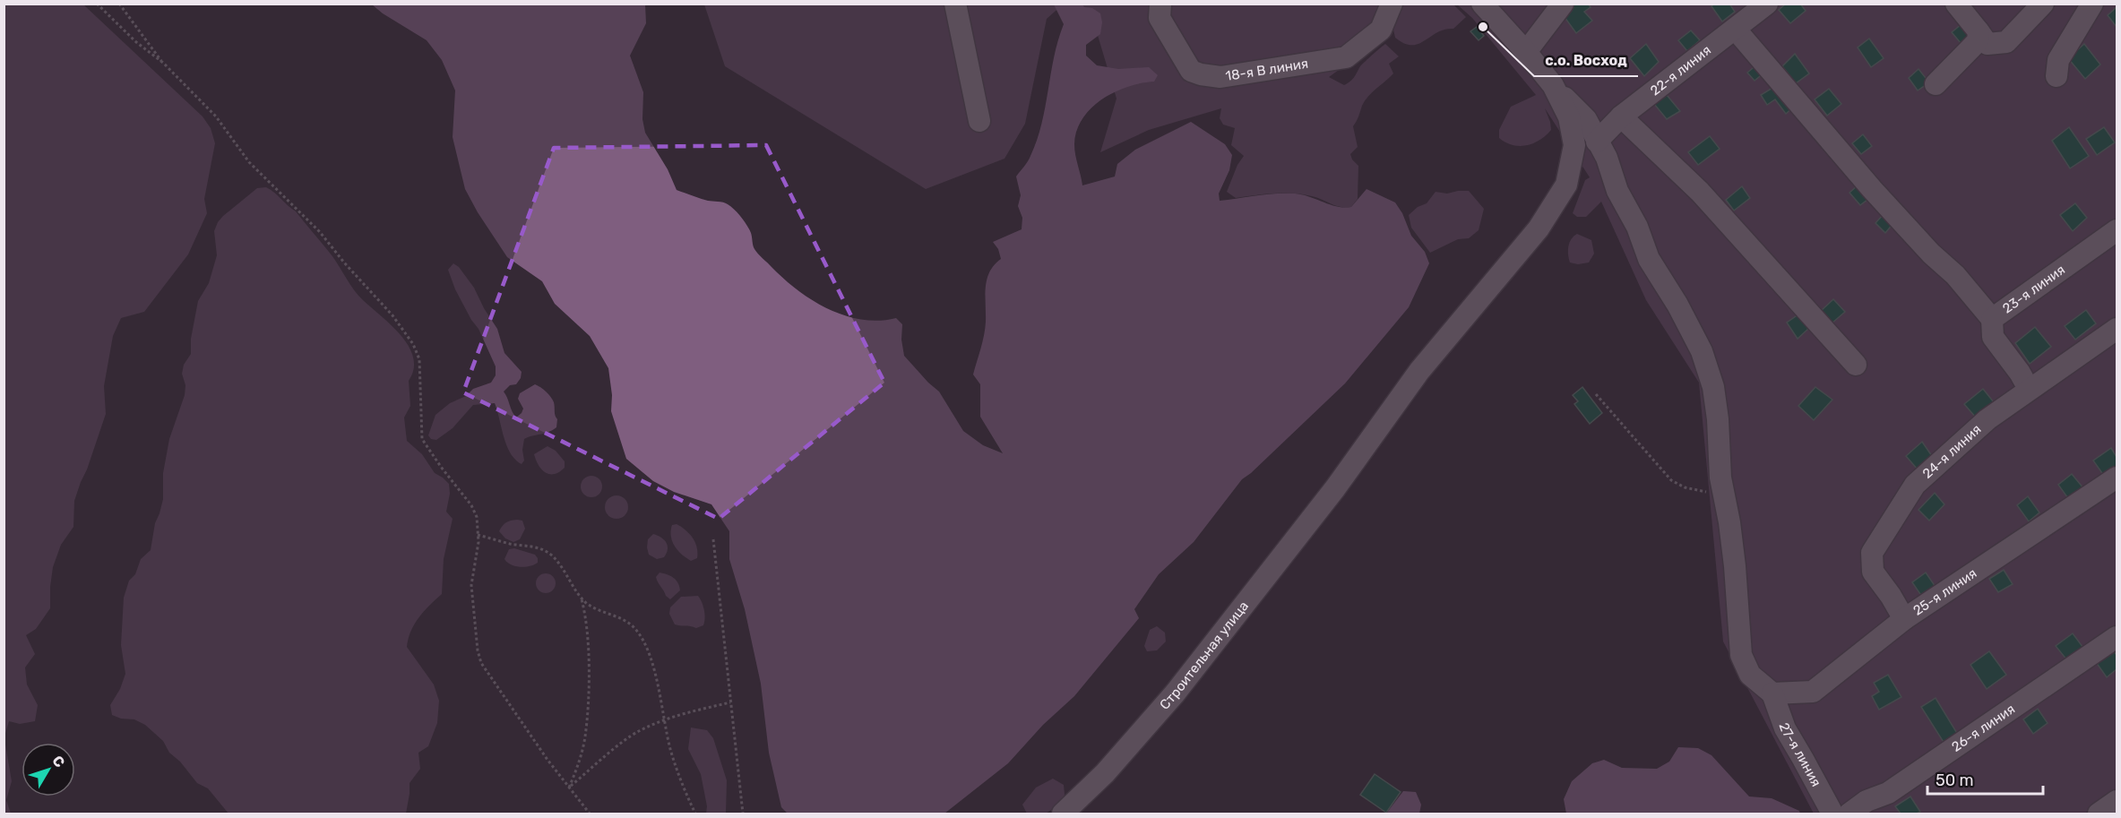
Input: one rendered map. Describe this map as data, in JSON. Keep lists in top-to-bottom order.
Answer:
{
  "streets": {
    "street": [
      "18-я В линия",
      "22-я линия",
      "23-я линия",
      "24-я линия",
      "25-я линия",
      "Строительная улица",
      "26-я линия",
      "27-я линия"
    ]
  },
  "crossings": [
    ["23-я линия", "24-я линия"],
    ["24-я линия", "25-я линия"],
    ["25-я линия", "27-я линия"]
  ],
  "places": ["с.о. Восход"],
  "scale_bar": "50 m",
  "north": "top right"
}
